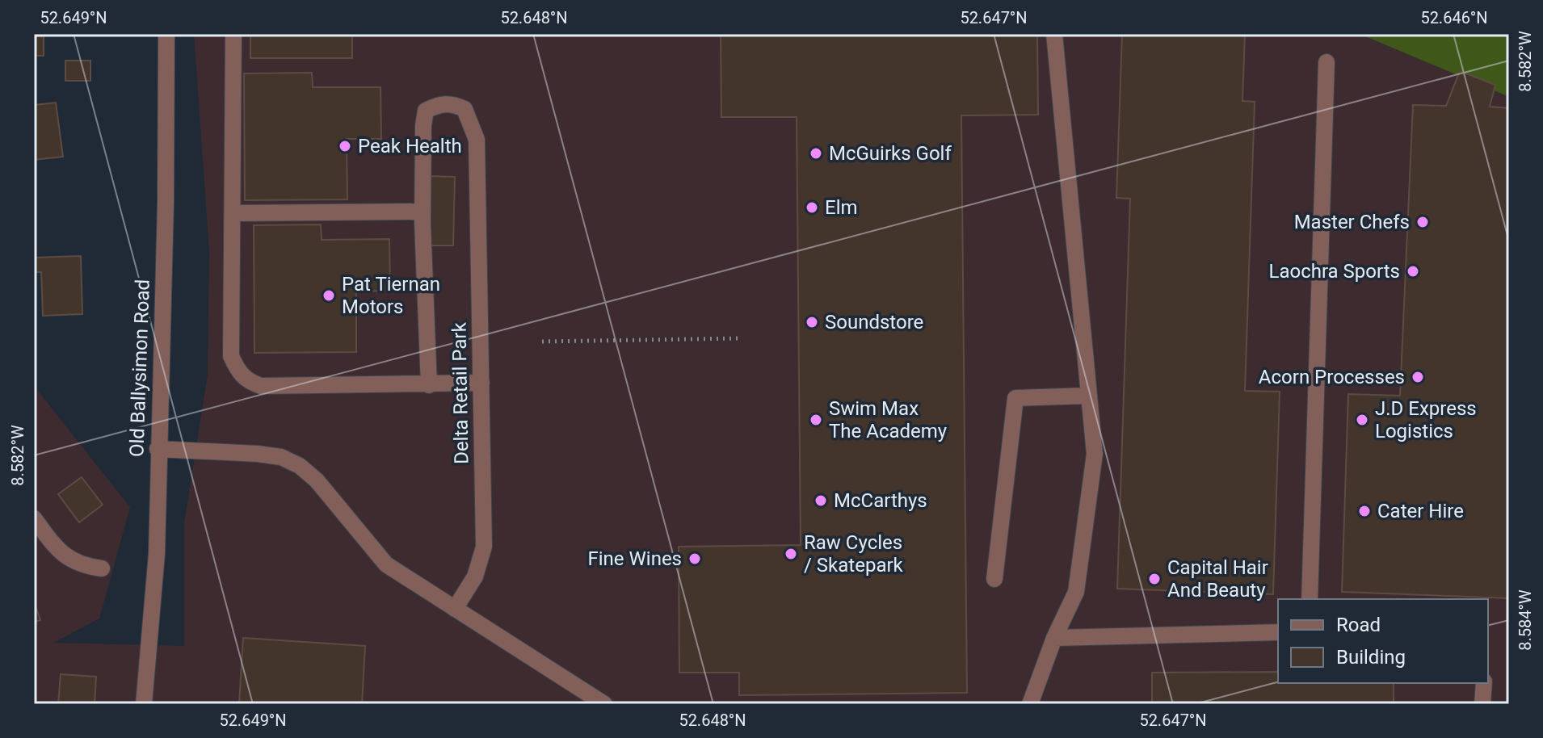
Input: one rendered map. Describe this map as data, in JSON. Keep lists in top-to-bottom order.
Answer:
{
  "streets": {
    "street": ["Old Ballysimon Road", "Delta Retail Park"]
  },
  "places": [
    "Peak Health",
    "McGuirks Golf",
    "Elm",
    "Master Chefs",
    "Laochra Sports",
    "Pat Tiernan Motors",
    "Soundstore",
    "Acorn Processes",
    "Swim Max The Academy",
    "J.D Express Logistics",
    "McCarthys",
    "Cater Hire",
    "Raw Cycles / Skatepark",
    "Fine Wines",
    "Capital Hair And Beauty"
  ],
  "legend": ["Road", "Building"],
  "coordinates": [
    "52.649°N",
    "52.648°N",
    "52.647°N",
    "52.646°N",
    "8.582°W",
    "8.584°W"
  ]
}
